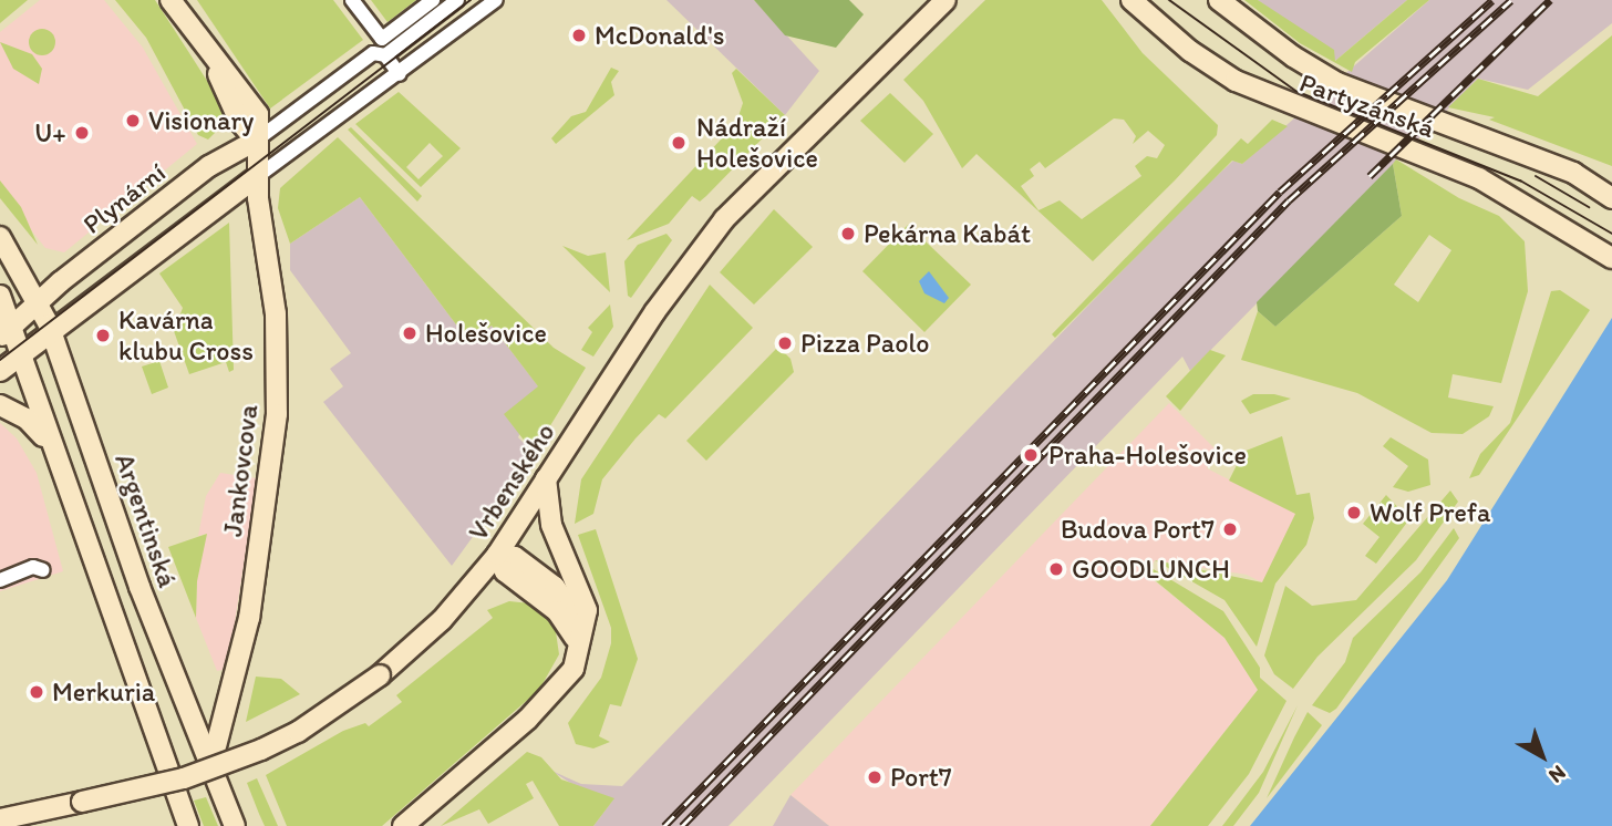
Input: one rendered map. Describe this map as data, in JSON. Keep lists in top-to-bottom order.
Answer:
{
  "streets": {
    "main road": [
      "Partyzánská",
      "Plynární",
      "Jankovcova",
      "Vrbenského",
      "Argentinská"
    ]
  },
  "crossings": [
    ["Plynární", "Jankovcova"],
    ["Plynární", "Argentinská"],
    ["Jankovcova", "Argentinská"]
  ],
  "places": [
    "McDonald's",
    "Visionary",
    "U+",
    "Nádraží Holešovice",
    "Pekárna Kabát",
    "Holešovice",
    "Kavárna klubu Cross",
    "Pizza Paolo",
    "Praha-Holešovice",
    "Wolf Prefa",
    "Budova Port7",
    "GOODLUNCH",
    "Merkuria",
    "Port7"
  ],
  "north": "bottom right"
}
